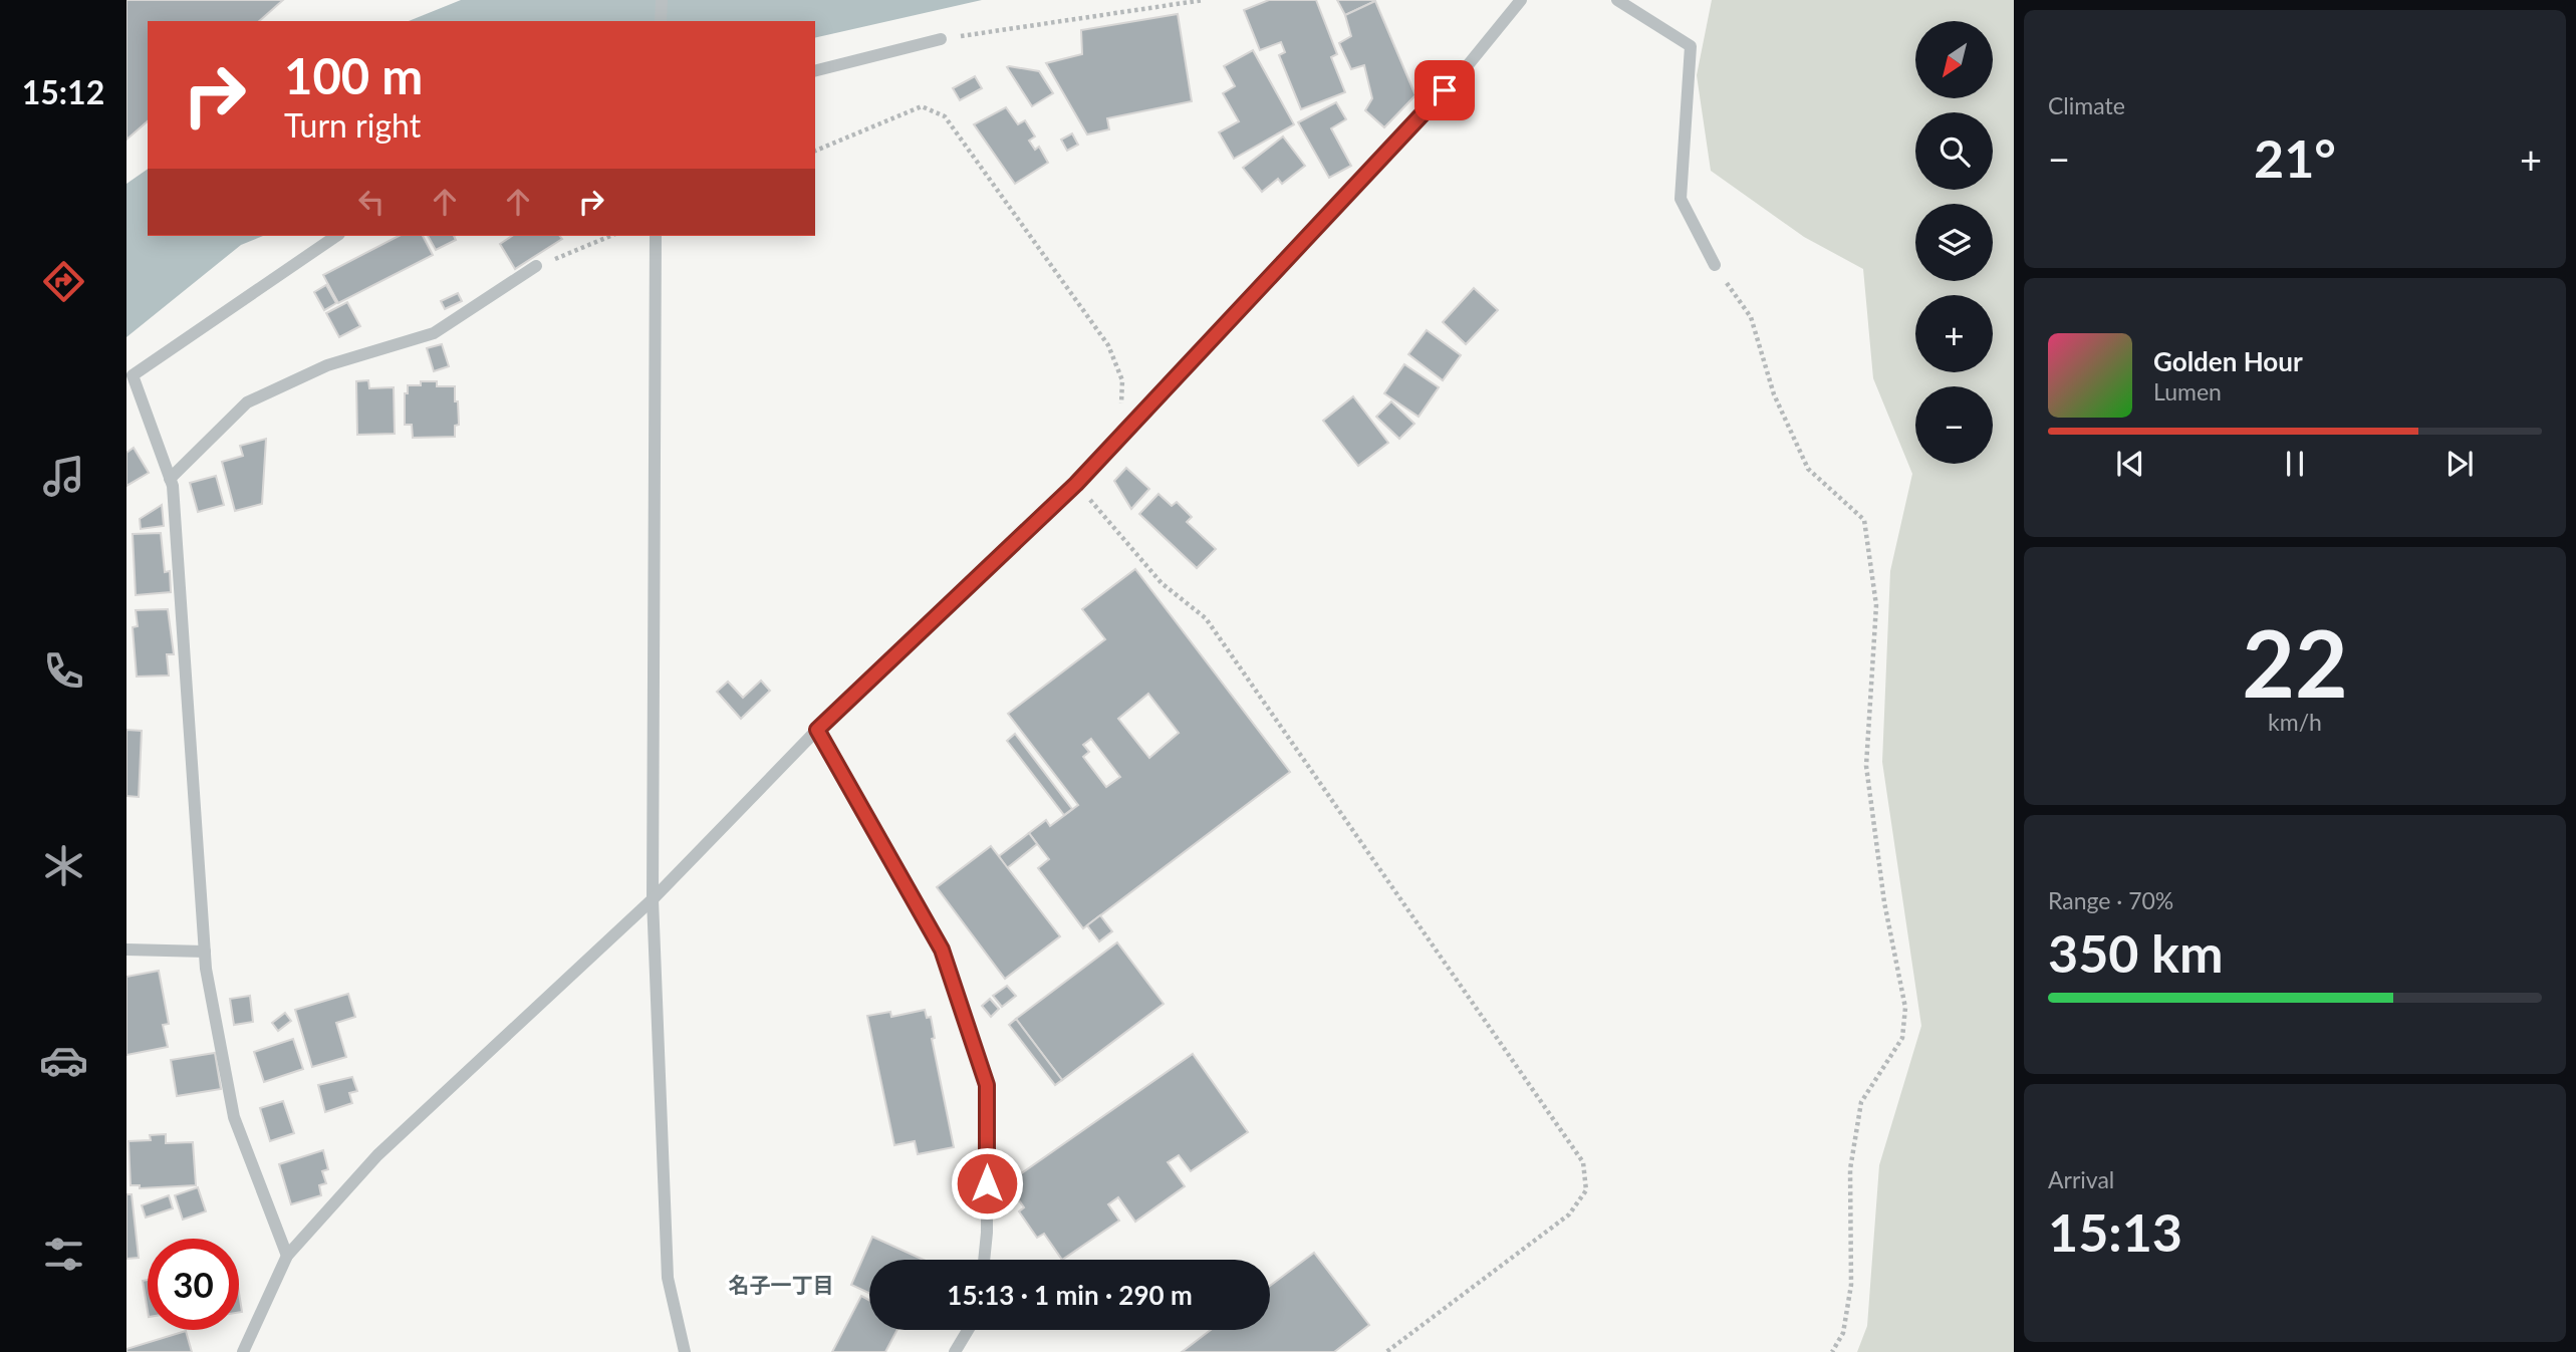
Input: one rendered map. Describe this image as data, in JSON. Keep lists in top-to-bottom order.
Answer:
{
  "districts": ["名子一丁目"],
  "north": "bottom left",
  "page": {
    "tabs": "15:12",
    "tile": [
      "Climate",
      ["22", "km/h"],
      ["Range · 70%", "350 km"],
      ["Arrival", "15:13"]
    ],
    "map_buttons": ["+", "−"],
    "turn": ["100 m", "Turn right"],
    "heat": ["−", "21°", "+"],
    "song": ["Golden Hour", "Lumen"],
    "limit": "30",
    "trip": "15:13 · 1 min · 290 m"
  }
}
